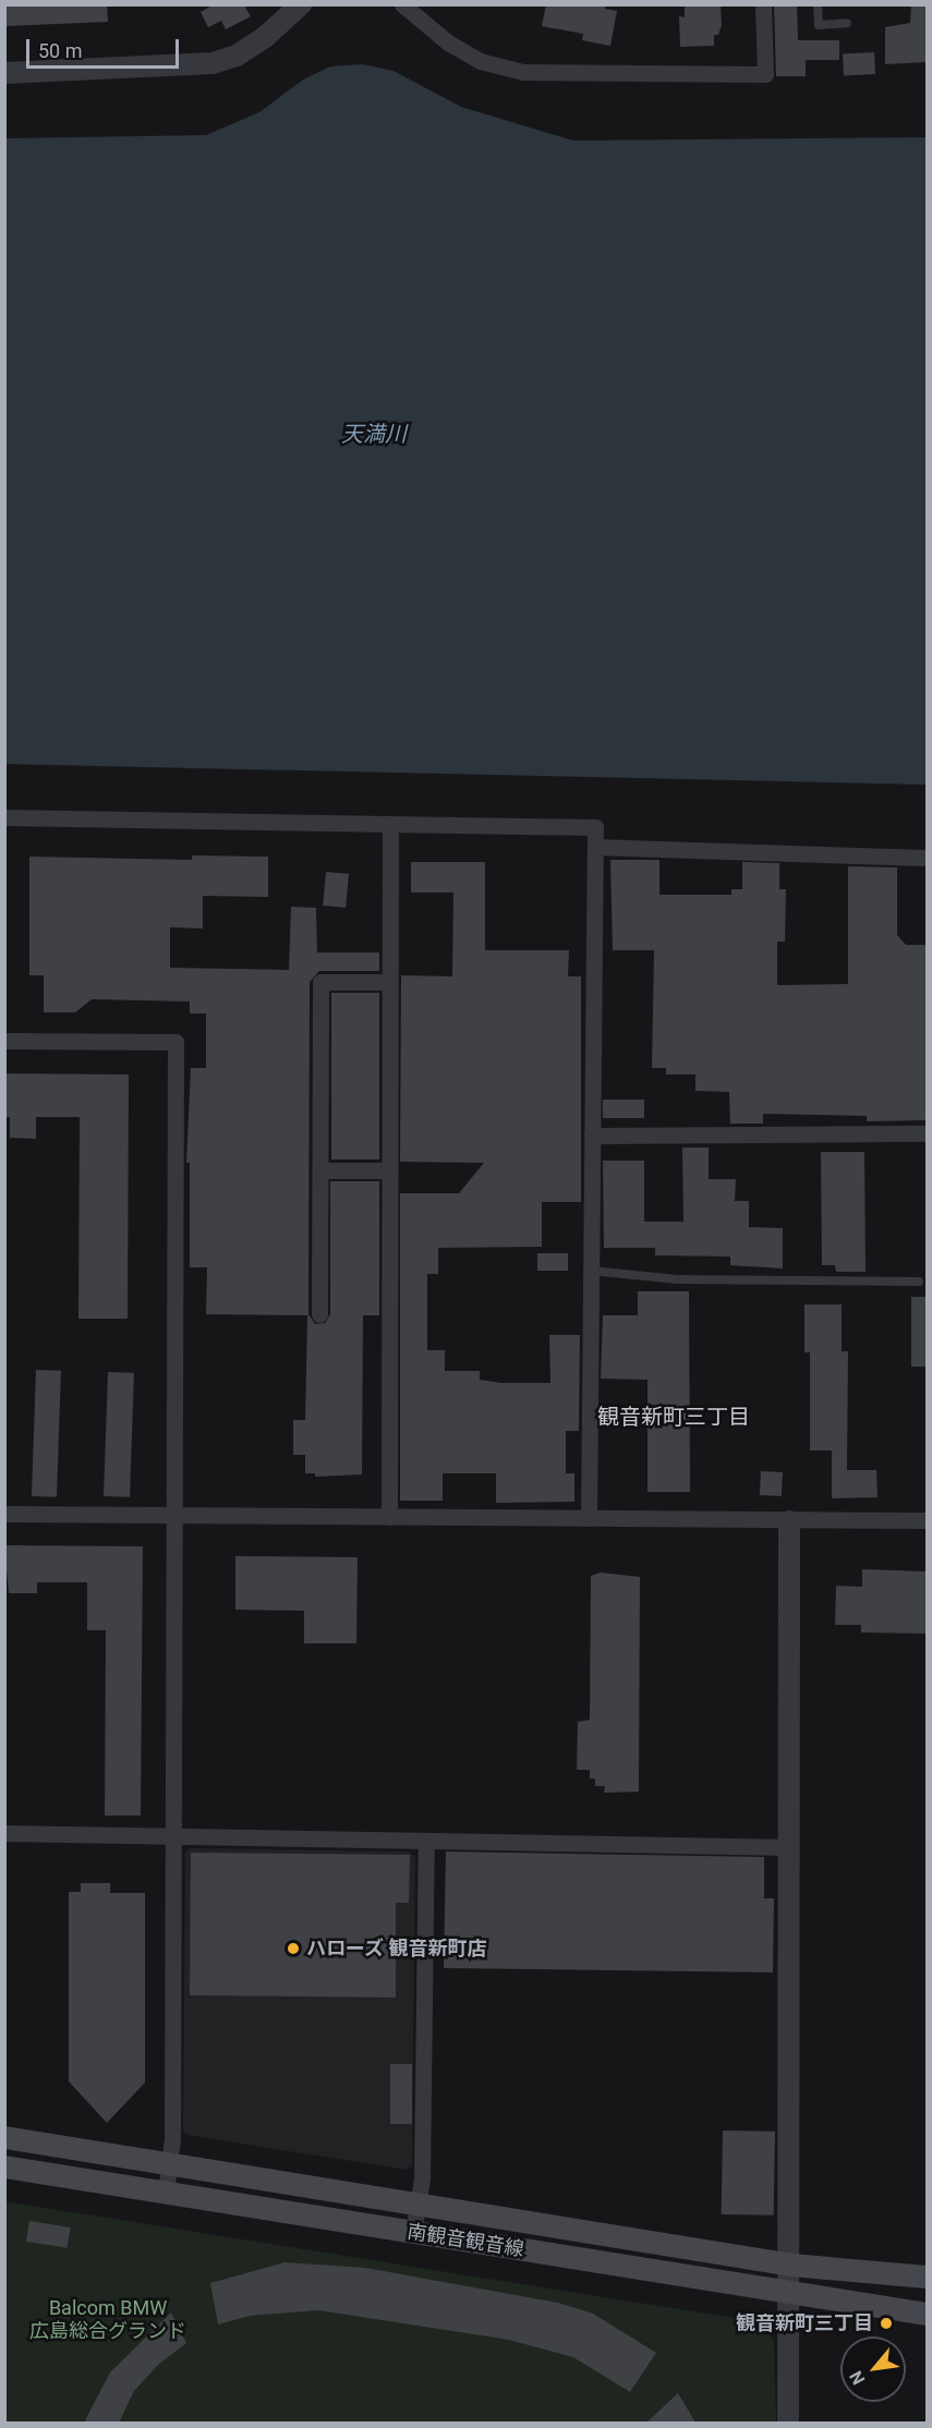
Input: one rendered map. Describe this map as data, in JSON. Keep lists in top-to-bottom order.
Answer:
{
  "streets": {
    "main road": ["南観音観音線"]
  },
  "districts": ["観音新町三丁目"],
  "water": ["天満川"],
  "parks": ["Balcom BMW 広島総合グランド"],
  "places": ["ハローズ 観音新町店", "観音新町三丁目"],
  "scale_bar": "50 m",
  "north": "bottom left"
}
